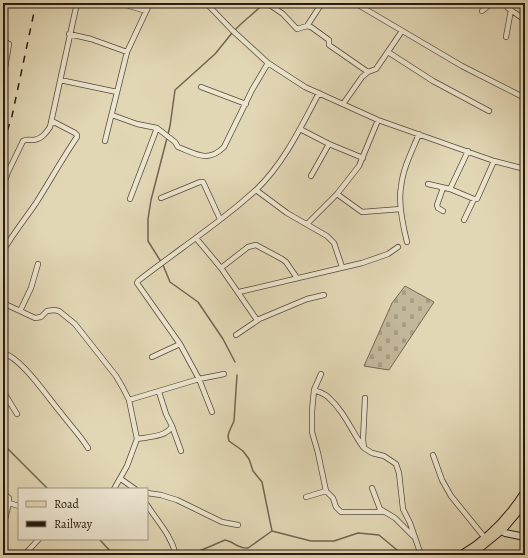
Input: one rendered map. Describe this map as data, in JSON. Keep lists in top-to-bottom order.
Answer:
{
  "legend": ["Road", "Railway"]
}
